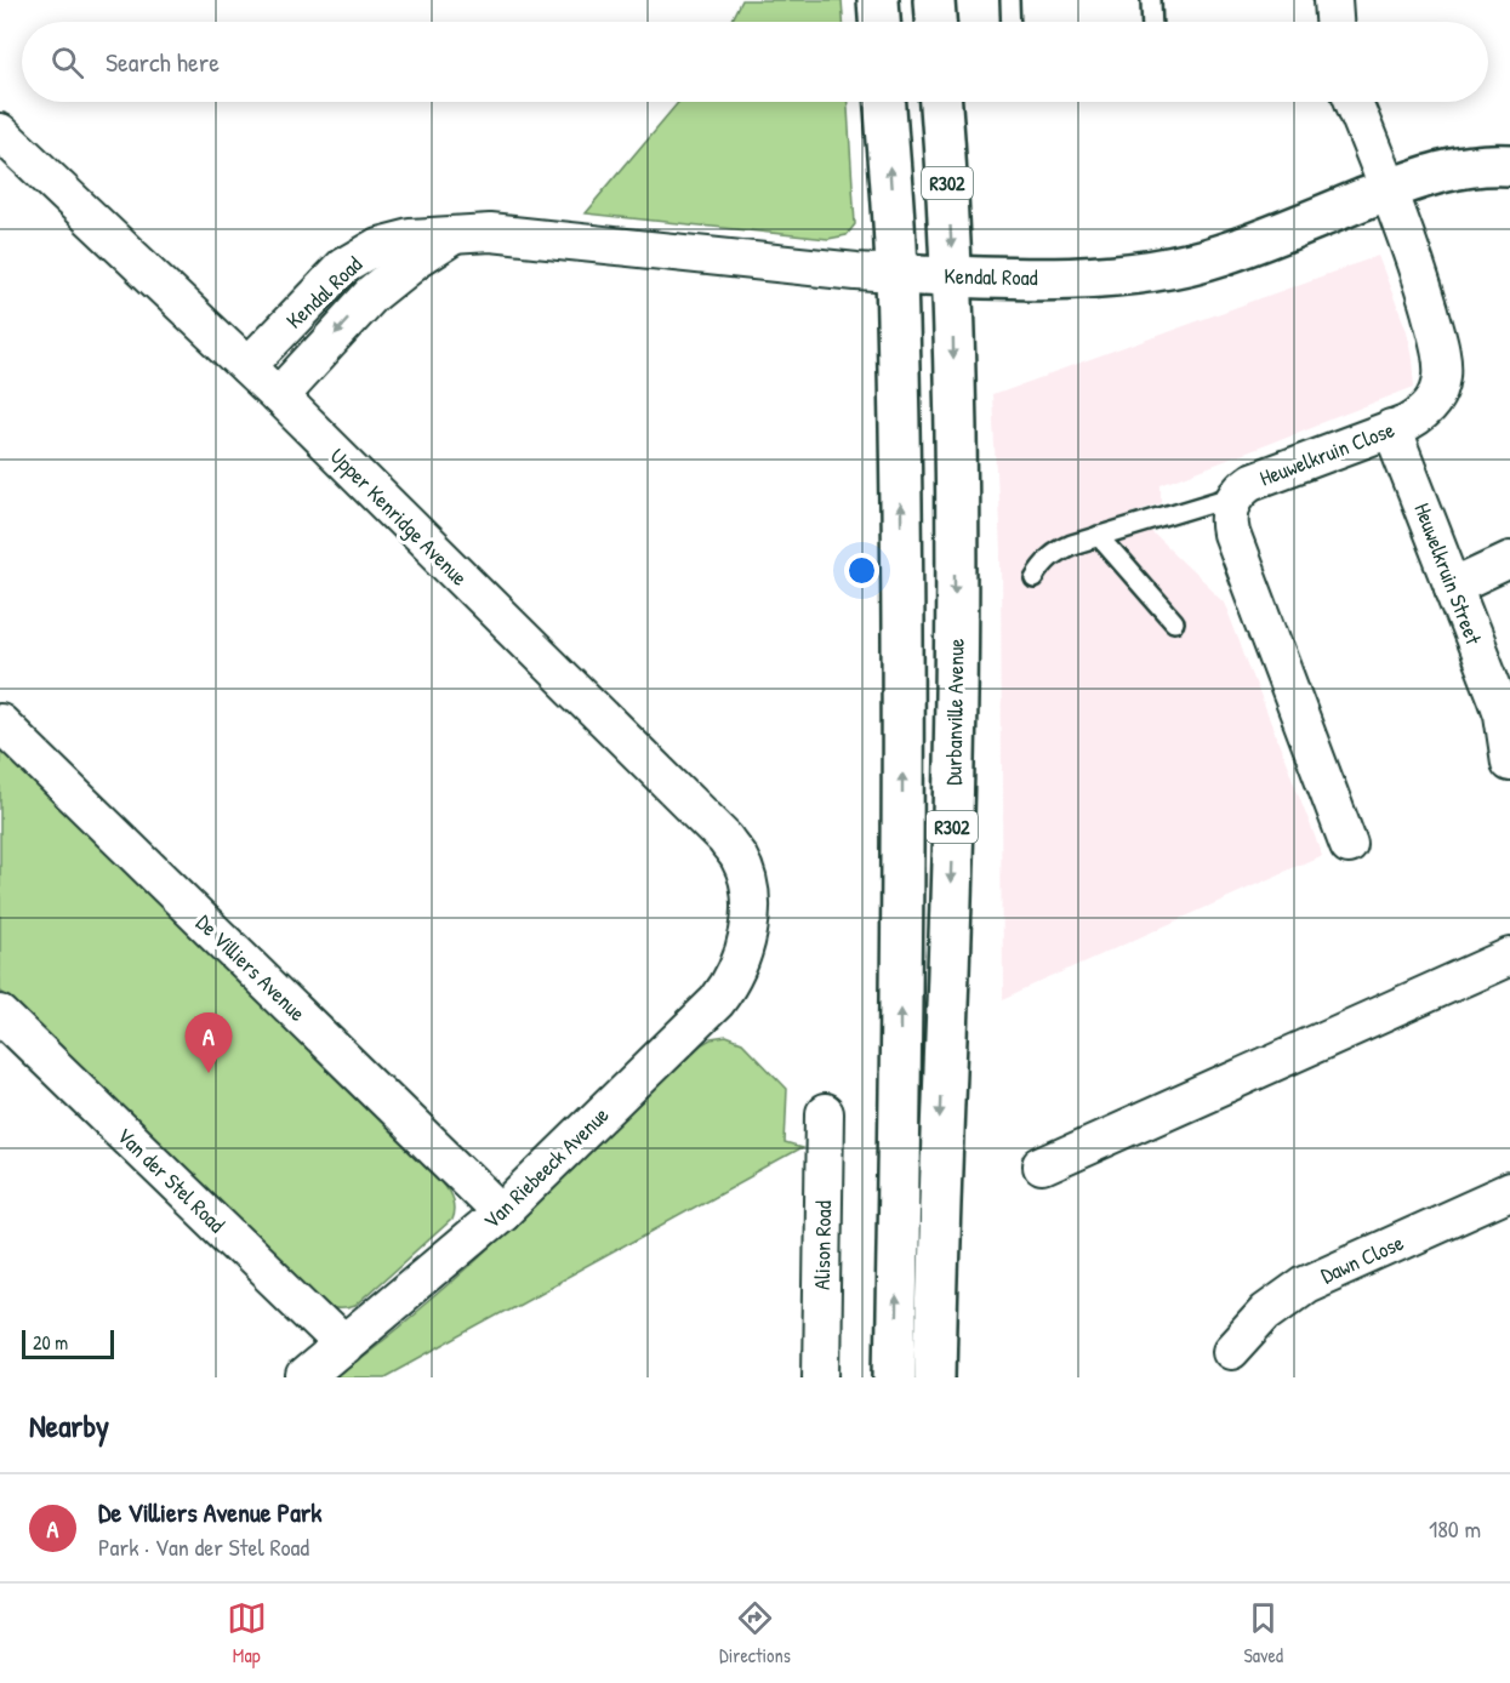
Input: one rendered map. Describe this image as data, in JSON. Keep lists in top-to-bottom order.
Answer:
{
  "streets": {
    "main road": ["R302", "Kendal Road", "Durbanville Avenue"],
    "street": [
      "Heuwelkruin Close",
      "Upper Kenridge Avenue",
      "Heuwelkruin Street",
      "De Villiers Avenue",
      "Van Riebeeck Avenue",
      "Van der Stel Road",
      "Alison Road",
      "Dawn Close"
    ]
  },
  "crossings": [
    ["R302", "Kendal Road"],
    ["Kendal Road", "Heuwelkruin Close"],
    ["Kendal Road", "Upper Kenridge Avenue"],
    ["Kendal Road", "Durbanville Avenue"],
    ["Heuwelkruin Close", "Heuwelkruin Street"],
    ["Upper Kenridge Avenue", "Van Riebeeck Avenue"],
    ["De Villiers Avenue", "Van Riebeeck Avenue"],
    ["Van Riebeeck Avenue", "Van der Stel Road"]
  ],
  "scale_bar": "20 m",
  "page": {
    "search": "Search here",
    "pins": "A",
    "scale": "20 m",
    "heading": "Nearby",
    "list": [
      {
        "mark": "A",
        "name": "De Villiers Avenue Park",
        "note": "Park · Van der Stel Road",
        "value": "180 m"
      }
    ],
    "nav": ["Map", "Directions", "Saved"]
  }
}
